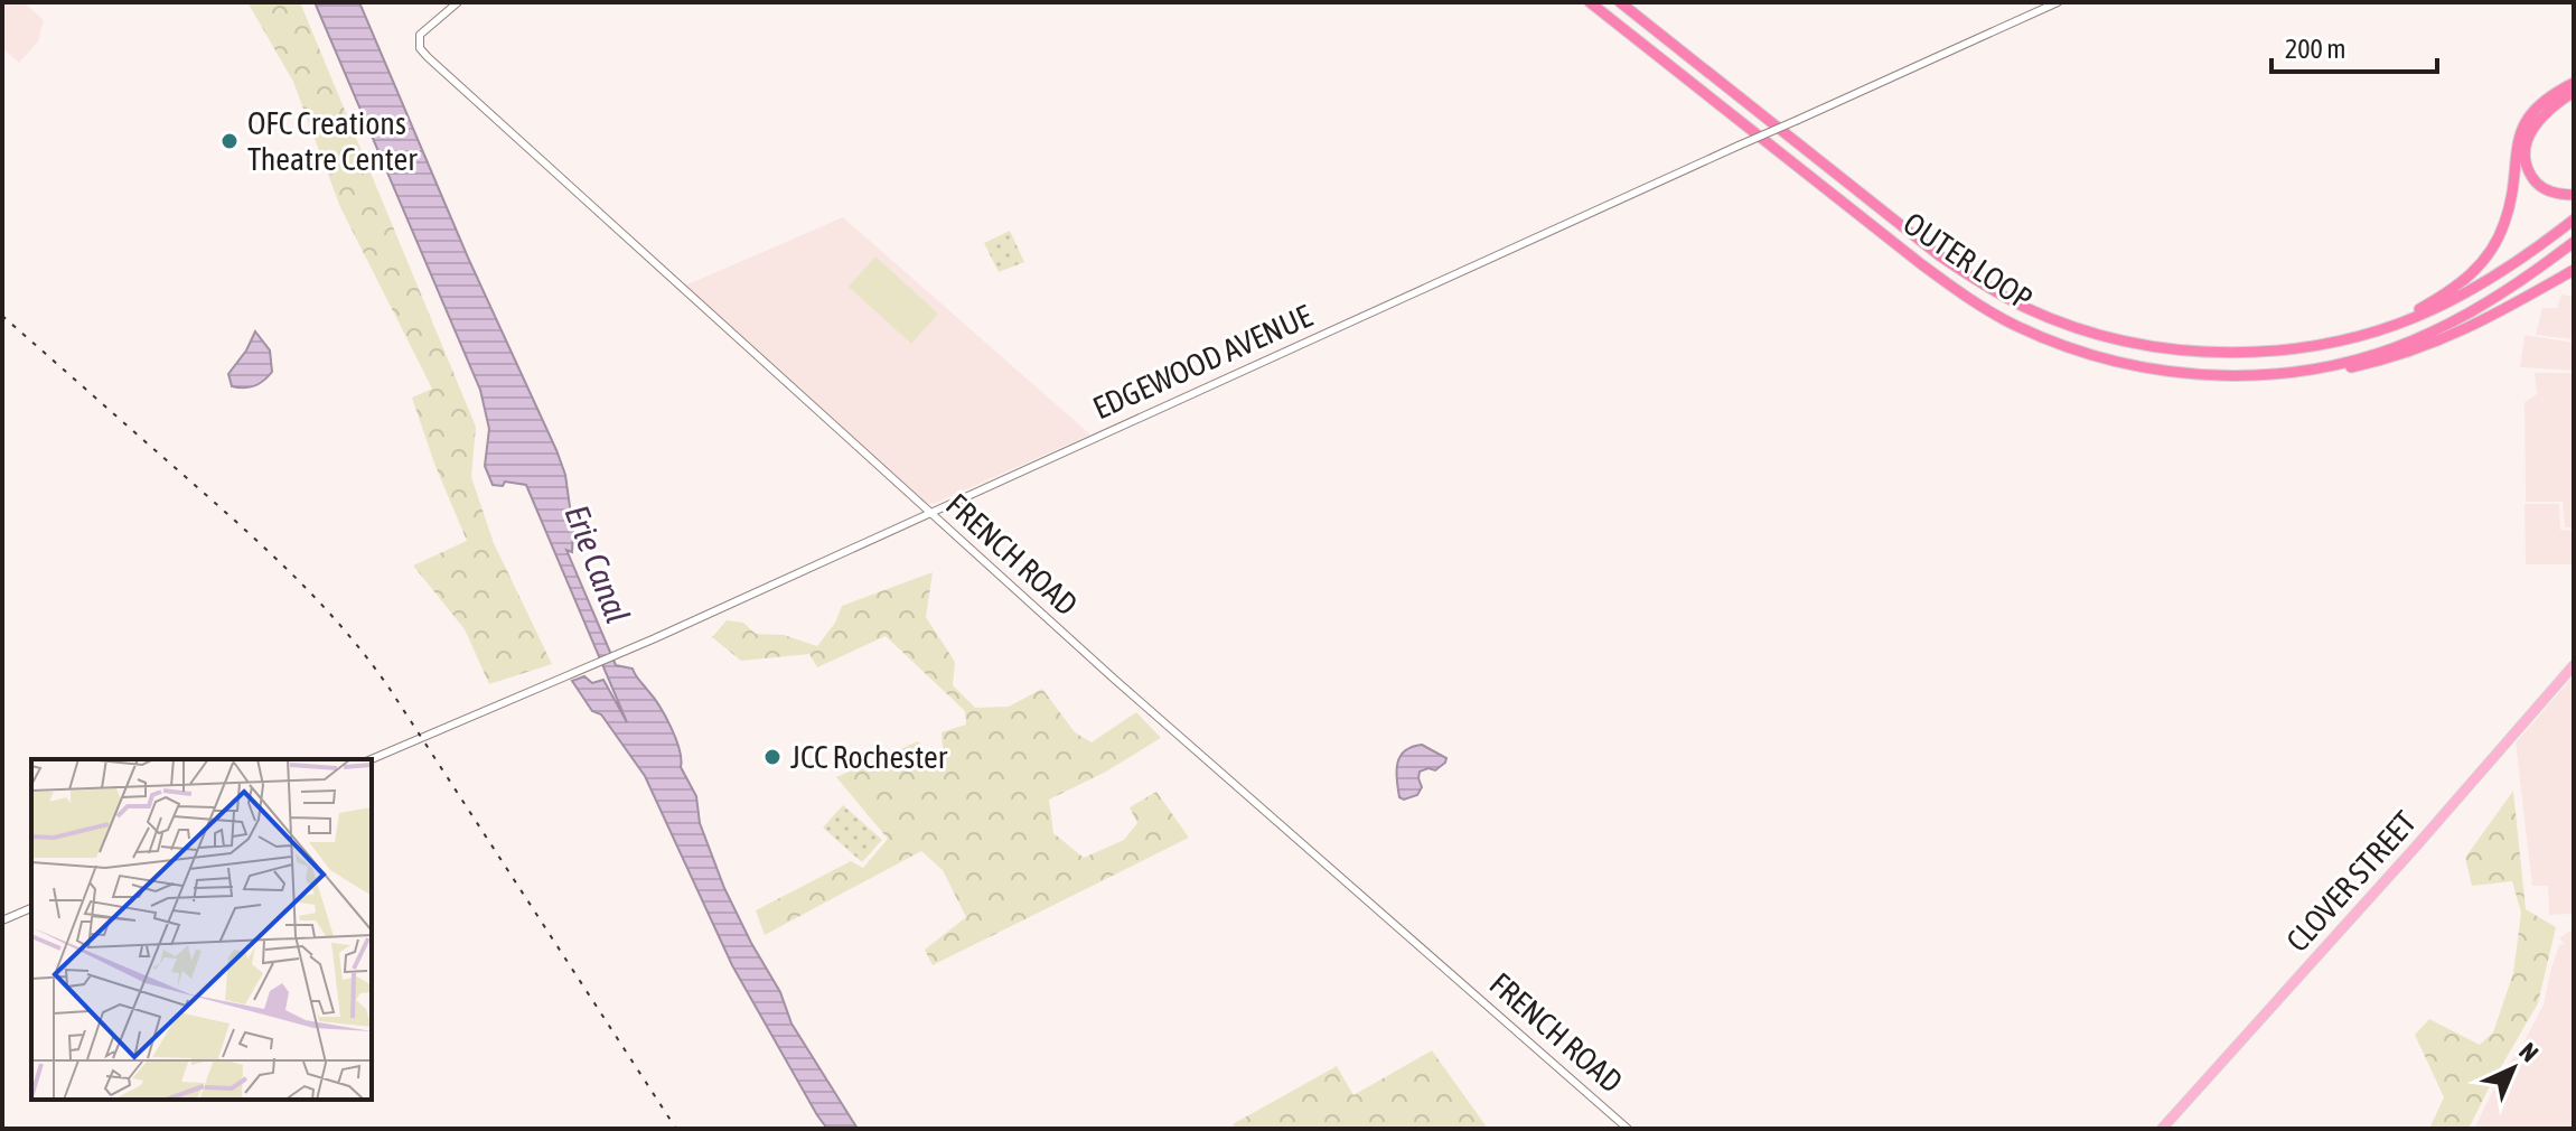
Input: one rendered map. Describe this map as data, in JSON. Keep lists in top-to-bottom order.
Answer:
{
  "streets": {
    "highway": ["OUTER LOOP"],
    "main road": ["CLOVER STREET"],
    "street": ["EDGEWOOD AVENUE", "FRENCH ROAD"]
  },
  "crossings": [
    ["EDGEWOOD AVENUE", "FRENCH ROAD"]
  ],
  "water": ["Erie Canal"],
  "places": ["OFC Creations Theatre Center", "JCC Rochester"],
  "scale_bar": "200 m",
  "north": "top right"
}
